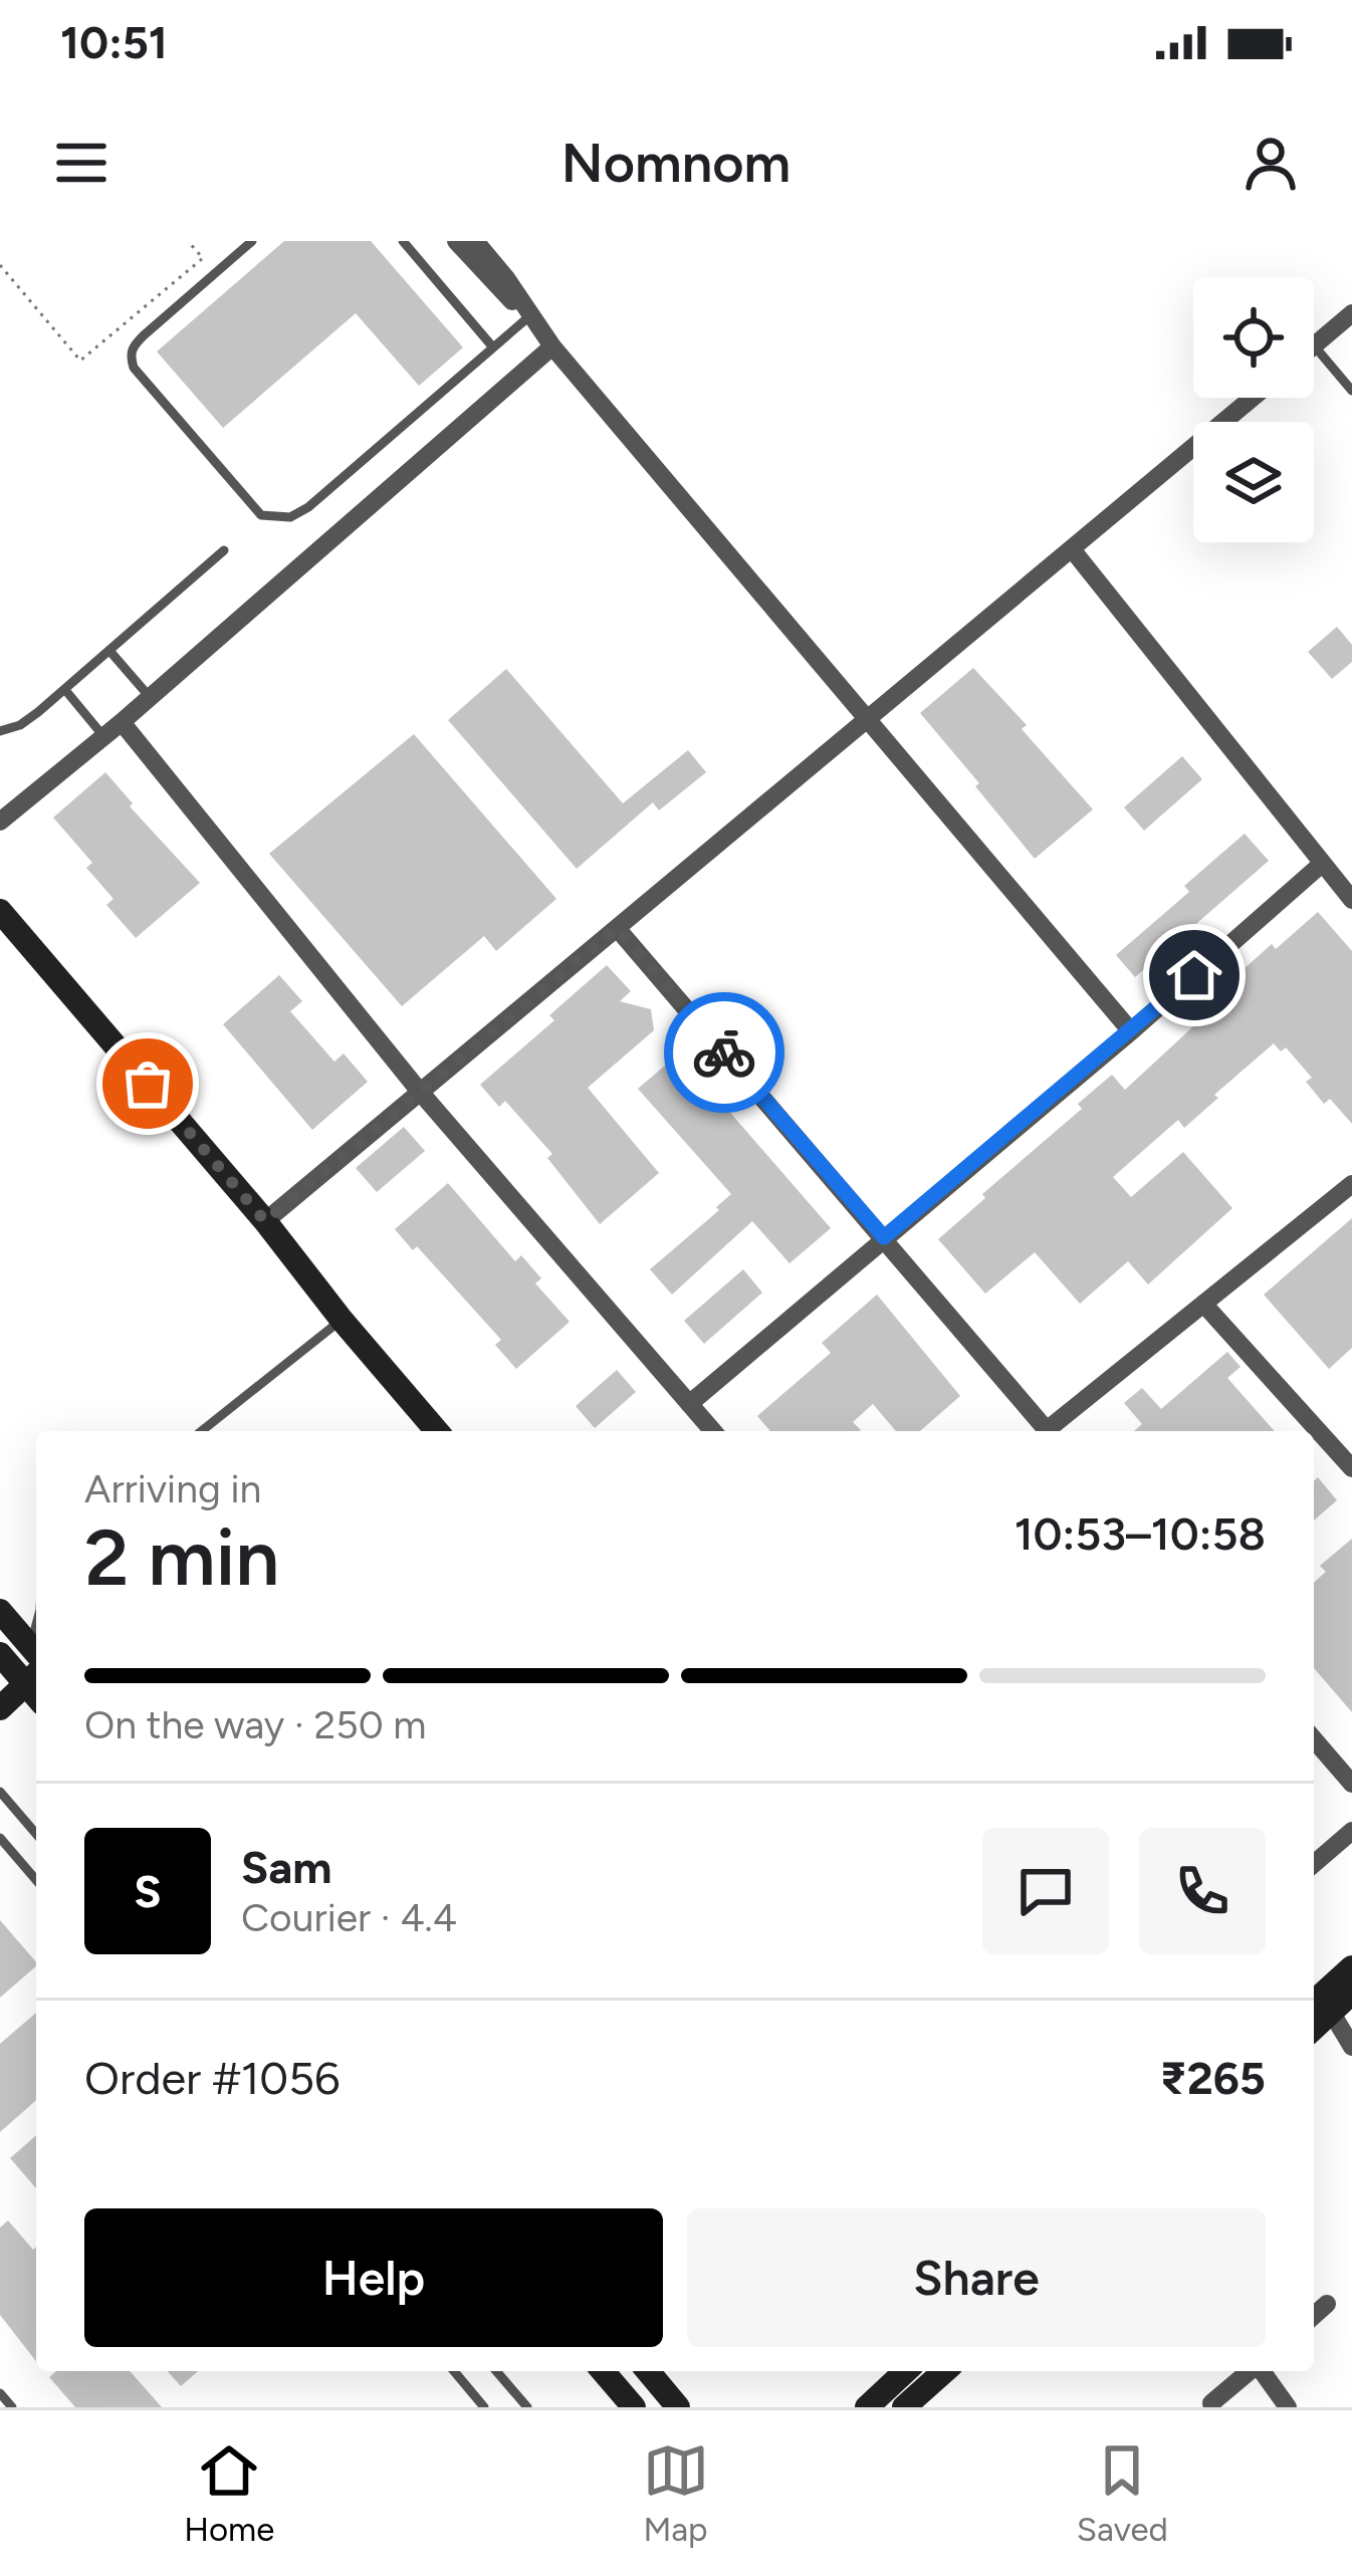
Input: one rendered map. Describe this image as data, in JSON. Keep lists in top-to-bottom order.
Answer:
{
  "page": {
    "status": "10:51",
    "header": "Nomnom",
    "heading": ["2 min", "Arriving in", "10:53–10:58"],
    "panel": [
      "Sam",
      "Courier · 4.4",
      "Order #1056",
      "₹265"
    ],
    "bar": "On the way · 250 m",
    "round": "S",
    "buttons": ["Help", "Share"],
    "tabs": ["Home", "Map", "Saved"]
  }
}
